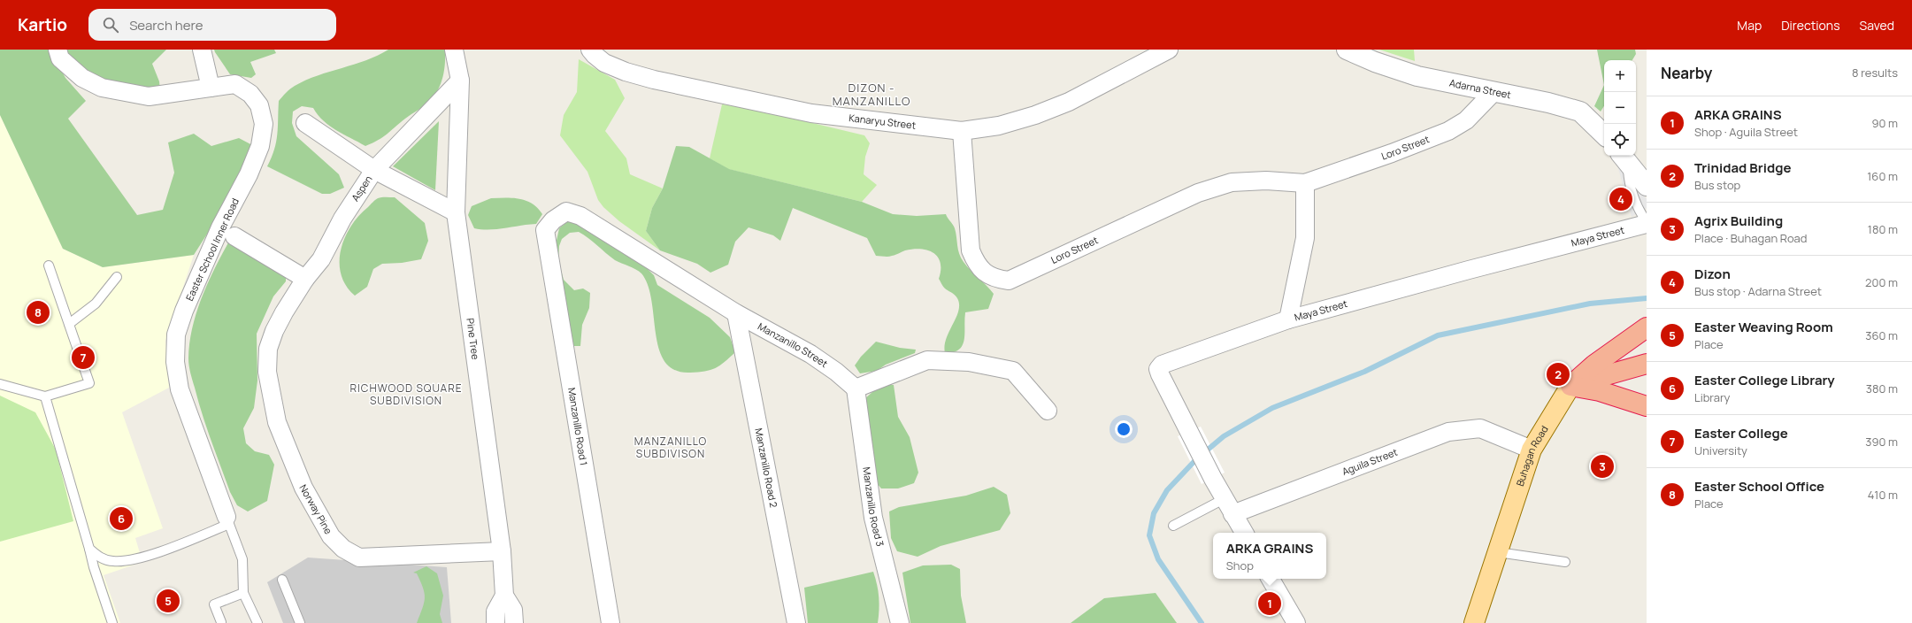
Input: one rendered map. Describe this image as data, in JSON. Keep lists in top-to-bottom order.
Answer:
{
  "streets": {
    "highway": ["Buhagan Road"],
    "street": [
      "Adarna Street",
      "Kanaryu Street",
      "Loro Street",
      "Aspen",
      "Maya Street",
      "Easter School Inner Road",
      "Pine Tree",
      "Manzanillo Street",
      "Manzanillo Road 1",
      "Aguila Street",
      "Manzanillo Road 2",
      "Manzanillo Road 3",
      "Norway Pine"
    ]
  },
  "crossings": [
    ["Adarna Street", "Loro Street"],
    ["Kanaryu Street", "Loro Street"],
    ["Aspen", "Pine Tree"],
    ["Aspen", "Norway Pine"],
    ["Maya Street", "Aguila Street"],
    ["Pine Tree", "Norway Pine"],
    ["Manzanillo Street", "Manzanillo Road 1"],
    ["Manzanillo Street", "Manzanillo Road 2"],
    ["Manzanillo Street", "Manzanillo Road 3"],
    ["Buhagan Road", "Aguila Street"]
  ],
  "districts": ["DIZON - MANZANILLO", "RICHWOOD SQUARE SUBDIVISION", "MANZANILLO SUBDIVISON"],
  "page": {
    "header": "Kartio",
    "search": "Search here",
    "nav": ["Map", "Directions", "Saved"],
    "heading": ["Nearby", "8 results"],
    "map_buttons": ["+", "−"],
    "list": [
      {
        "mark": "1",
        "name": "ARKA GRAINS",
        "note": "Shop · Aguila Street",
        "value": "90 m"
      },
      {
        "mark": "2",
        "name": "Trinidad Bridge",
        "note": "Bus stop",
        "value": "160 m"
      },
      {
        "mark": "3",
        "name": "Agrix Building",
        "note": "Place · Buhagan Road",
        "value": "180 m"
      },
      {
        "mark": "4",
        "name": "Dizon",
        "note": "Bus stop · Adarna Street",
        "value": "200 m"
      },
      {
        "mark": "5",
        "name": "Easter Weaving Room",
        "note": "Place",
        "value": "360 m"
      },
      {
        "mark": "6",
        "name": "Easter College Library",
        "note": "Library",
        "value": "380 m"
      },
      {
        "mark": "7",
        "name": "Easter College",
        "note": "University",
        "value": "390 m"
      },
      {
        "mark": "8",
        "name": "Easter School Office",
        "note": "Place",
        "value": "410 m"
      }
    ],
    "pins": [
      "4",
      "8",
      "7",
      "2",
      "3",
      "6",
      "5",
      "1"
    ],
    "popup": ["ARKA GRAINS", "Shop"]
  }
}
